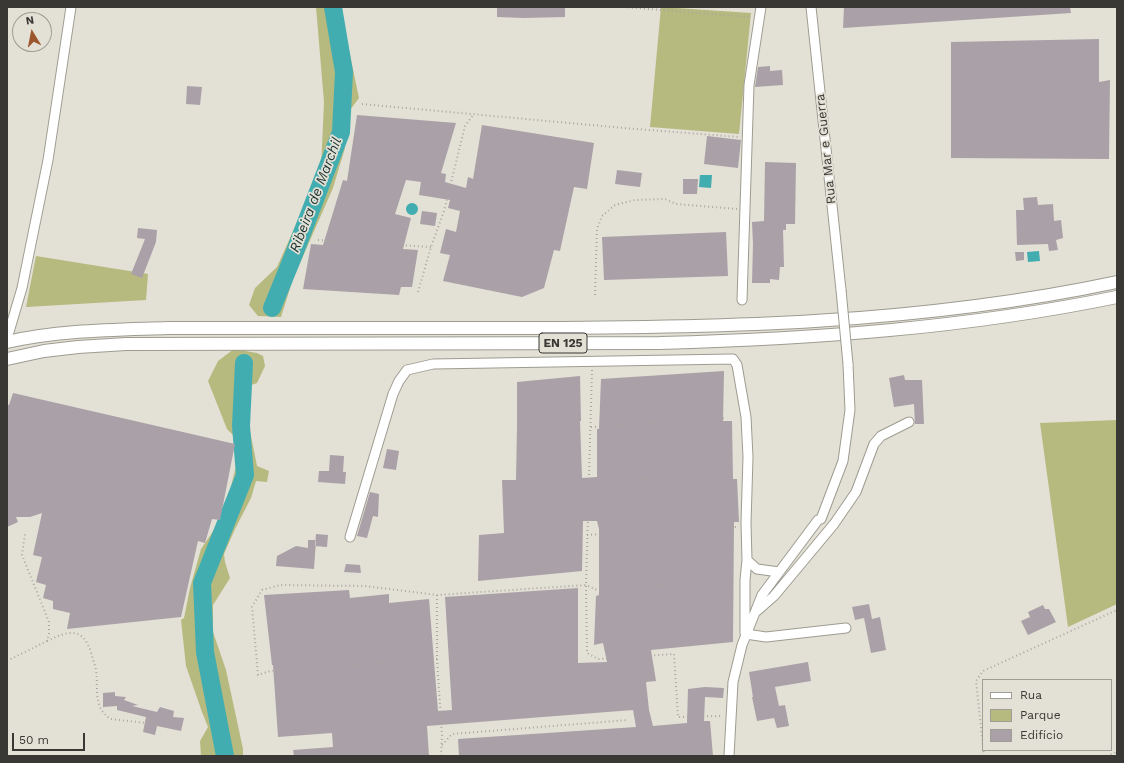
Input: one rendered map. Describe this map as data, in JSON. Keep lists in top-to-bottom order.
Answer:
{
  "streets": {
    "main road": ["EN 125"],
    "street": ["Rua Mar e Guerra"]
  },
  "water": ["Ribeira de Marchil"],
  "legend": ["Rua", "Parque", "Edifício"],
  "scale_bar": "50 m",
  "north": "top"
}
